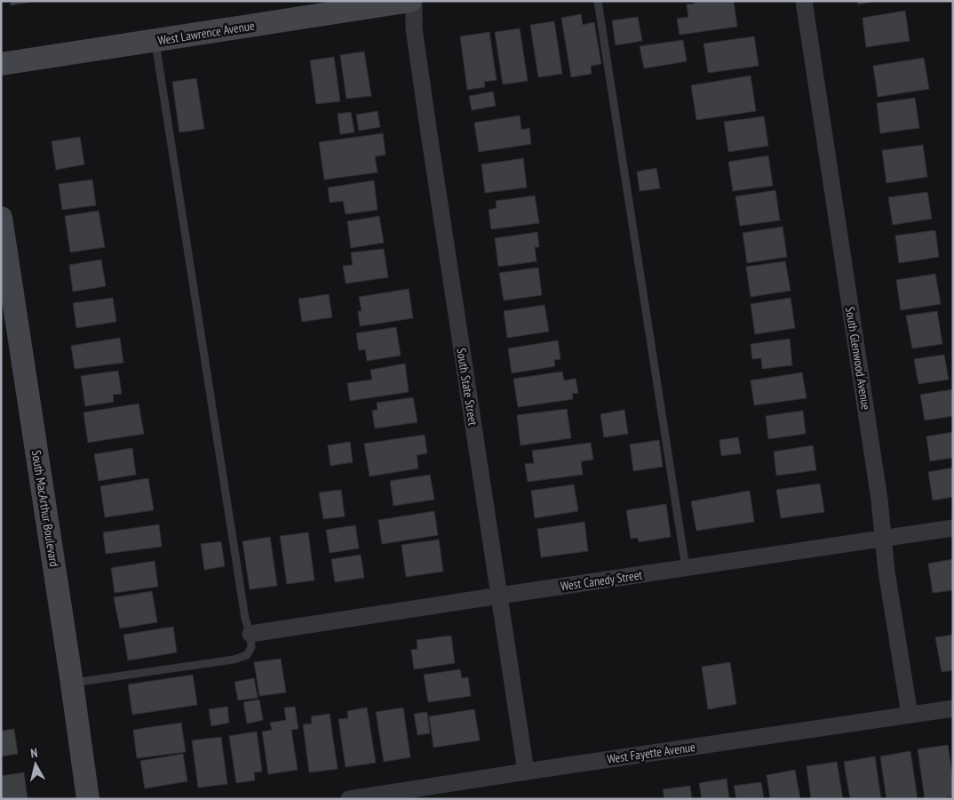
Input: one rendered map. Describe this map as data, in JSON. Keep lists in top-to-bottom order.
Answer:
{
  "streets": {
    "main road": ["West Lawrence Avenue", "South MacArthur Boulevard"],
    "street": [
      "South Glenwood Avenue",
      "South State Street",
      "West Canedy Street",
      "West Fayette Avenue"
    ]
  },
  "crossings": [
    ["South Glenwood Avenue", "West Canedy Street"],
    ["South Glenwood Avenue", "West Fayette Avenue"],
    ["South State Street", "West Canedy Street"],
    ["South State Street", "West Fayette Avenue"]
  ],
  "north": "top"
}
